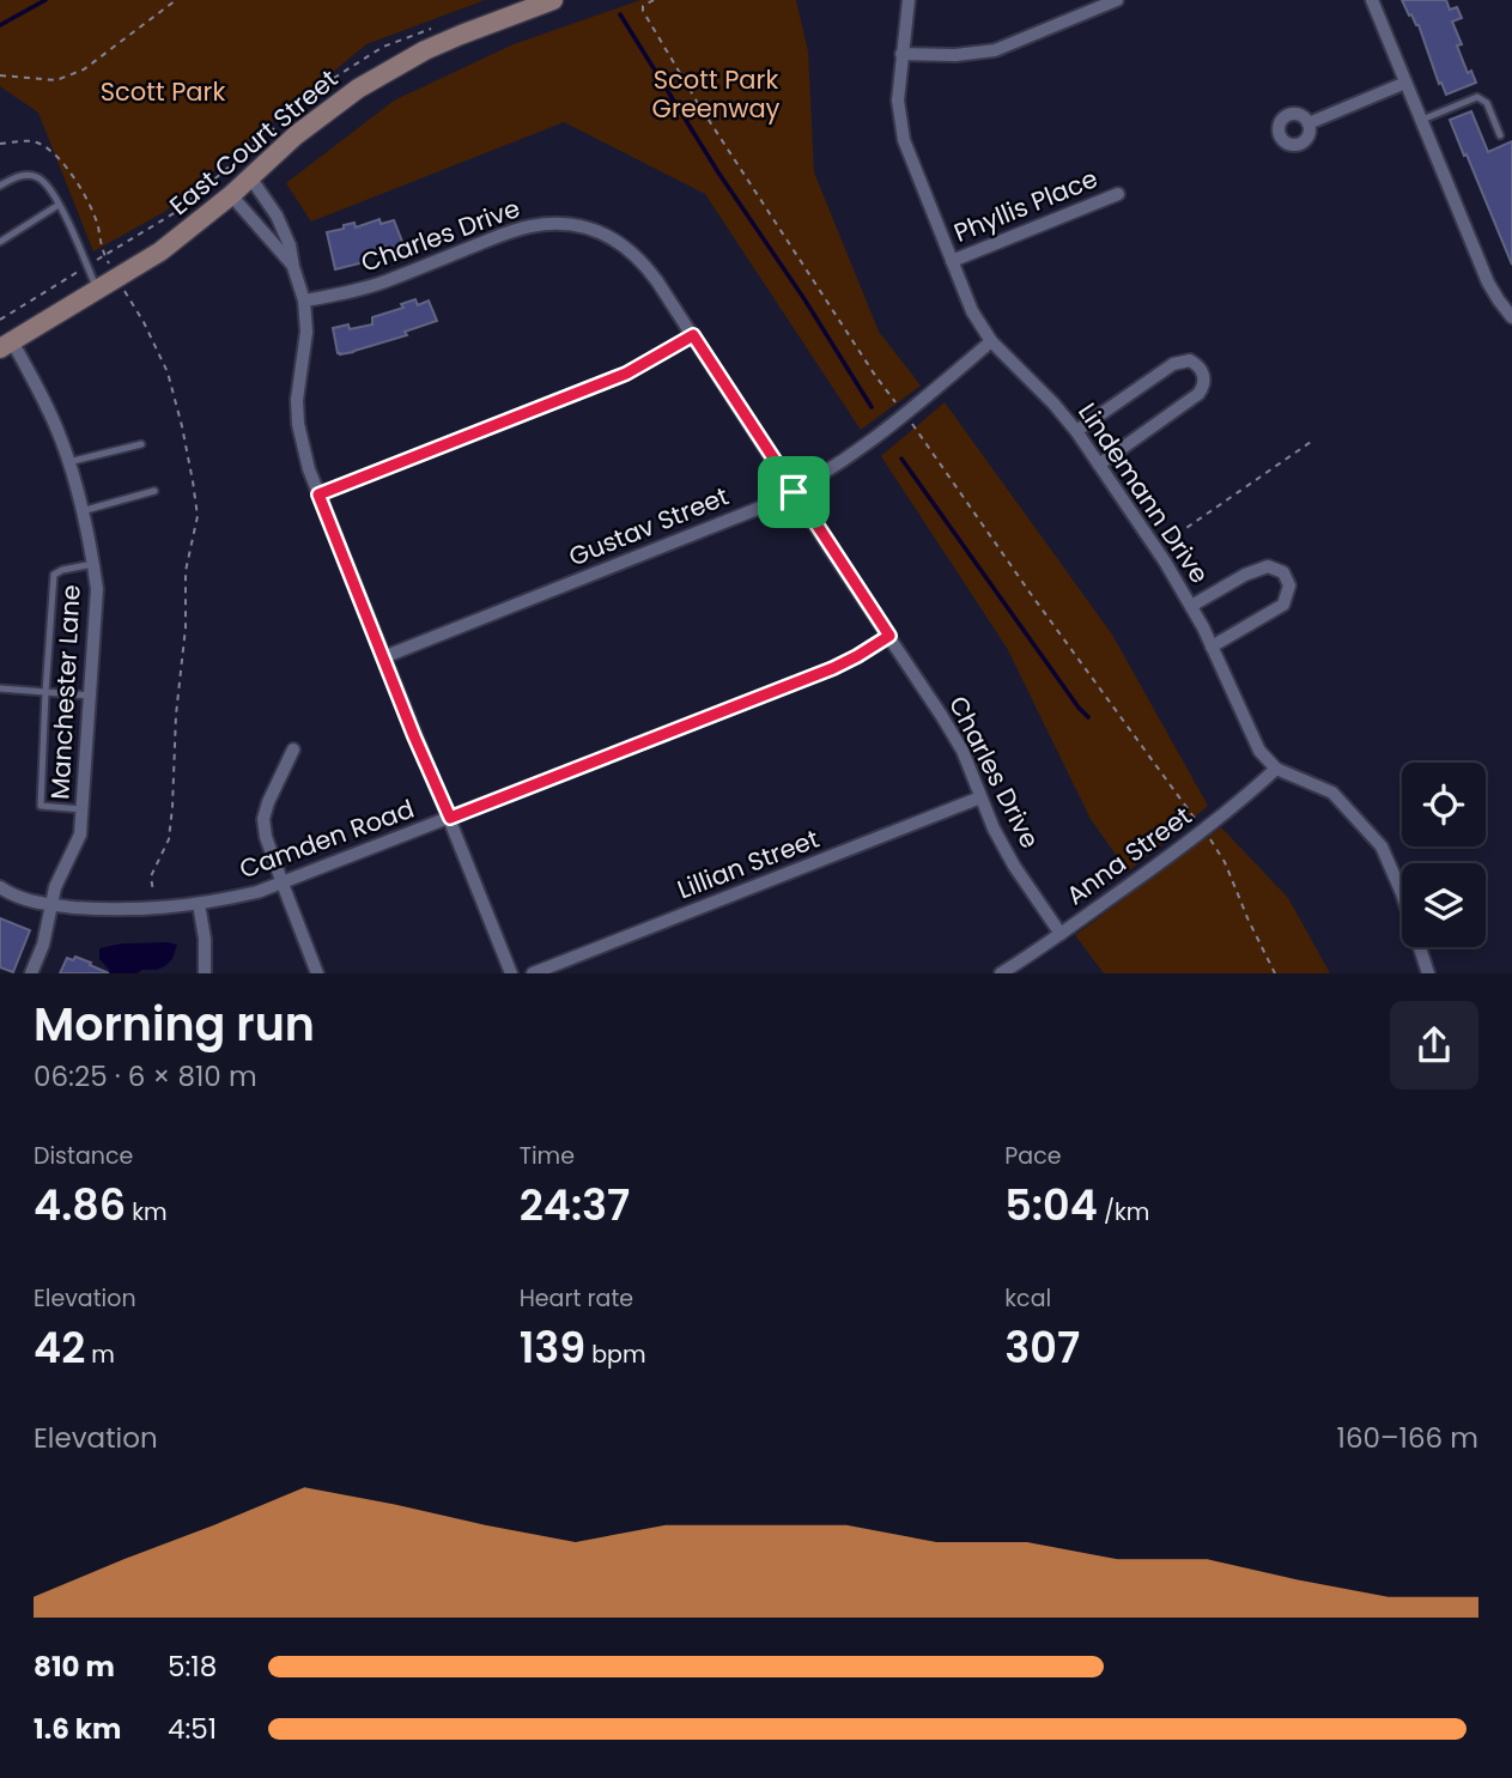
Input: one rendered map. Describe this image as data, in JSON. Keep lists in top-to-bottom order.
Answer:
{
  "streets": {
    "street": [
      "East Court Street",
      "Phyllis Place",
      "Charles Drive",
      "Lindemann Drive",
      "Gustav Street",
      "Manchester Lane",
      "Camden Road",
      "Anna Street",
      "Lillian Street"
    ]
  },
  "crossings": [
    ["East Court Street", "Manchester Lane"],
    ["Phyllis Place", "Lindemann Drive"],
    ["Charles Drive", "Gustav Street"],
    ["Charles Drive", "Camden Road"],
    ["Charles Drive", "Anna Street"],
    ["Charles Drive", "Lillian Street"],
    ["Lindemann Drive", "Gustav Street"],
    ["Lindemann Drive", "Anna Street"],
    ["Manchester Lane", "Camden Road"]
  ],
  "parks": ["Scott Park Greenway", "Scott Park"],
  "page": {
    "heading": ["Morning run", "06:25 · 6 × 810 m"],
    "stats": [
      ["Distance", "4.86 km"],
      ["Time", "24:37"],
      ["Pace", "5:04 /km"],
      ["Elevation", "42 m"],
      ["Heart rate", "139 bpm"],
      ["kcal", "307"]
    ],
    "chart": ["Elevation", "160–166 m"],
    "list": [
      {
        "name": "810 m",
        "note": "5:18"
      },
      {
        "name": "1.6 km",
        "note": "4:51"
      }
    ]
  }
}
